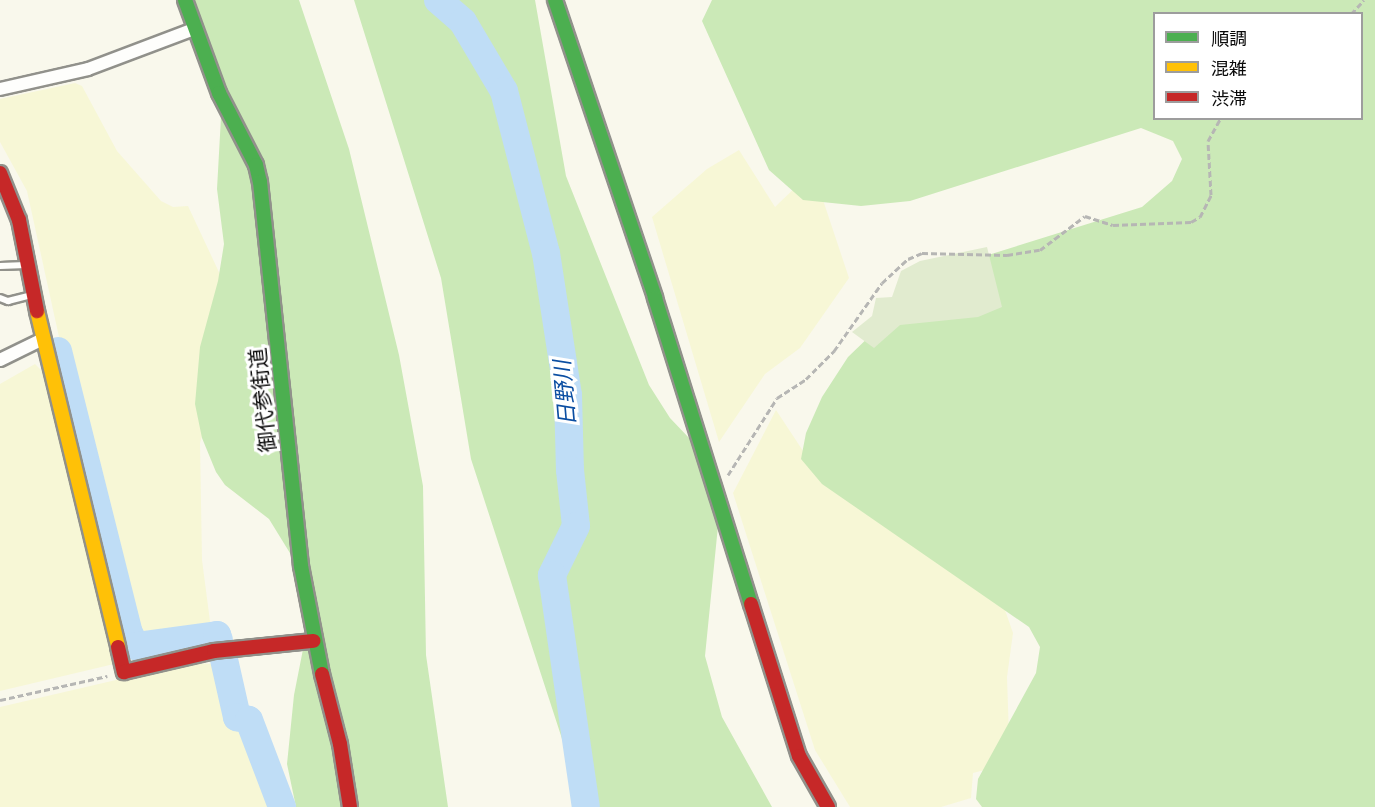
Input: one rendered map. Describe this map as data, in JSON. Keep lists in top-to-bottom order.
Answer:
{
  "streets": {
    "street": ["御代参街道"]
  },
  "water": ["日野川"],
  "legend": ["順調", "混雑", "渋滞"]
}
